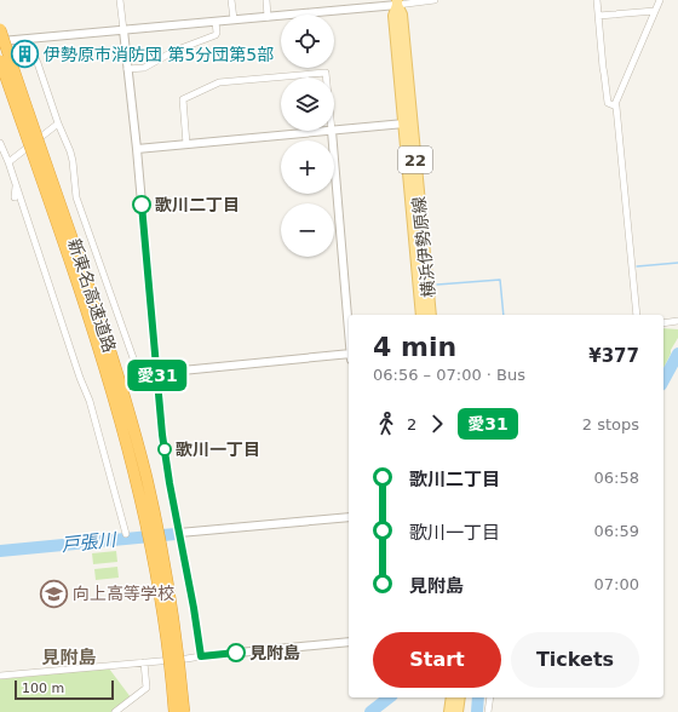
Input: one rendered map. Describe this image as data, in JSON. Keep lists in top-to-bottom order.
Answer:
{
  "streets": {
    "highway": ["新東名高速道路"],
    "main road": ["22", "横浜伊勢原線"]
  },
  "districts": ["見附島"],
  "water": ["戸張川"],
  "places": {
    "building": ["伊勢原市消防団 第5分団第5部"],
    "other": ["歌川二丁目", "歌川一丁目", "見附島"],
    "school or university": ["向上高等学校"]
  },
  "lines": ["bus line 愛31"],
  "scale_bar": "100 m",
  "page": {
    "on_map": "愛31",
    "map_buttons": ["+", "−"],
    "heading": ["4 min", "06:56 – 07:00 · Bus", "¥377"],
    "legs": ["2", "愛31", "2 stops"],
    "list": [
      {
        "name": "歌川二丁目",
        "value": "06:58"
      },
      {
        "name": "歌川一丁目",
        "value": "06:59"
      },
      {
        "name": "見附島",
        "value": "07:00"
      }
    ],
    "buttons": ["Start", "Tickets"],
    "scale": "100 m"
  }
}
